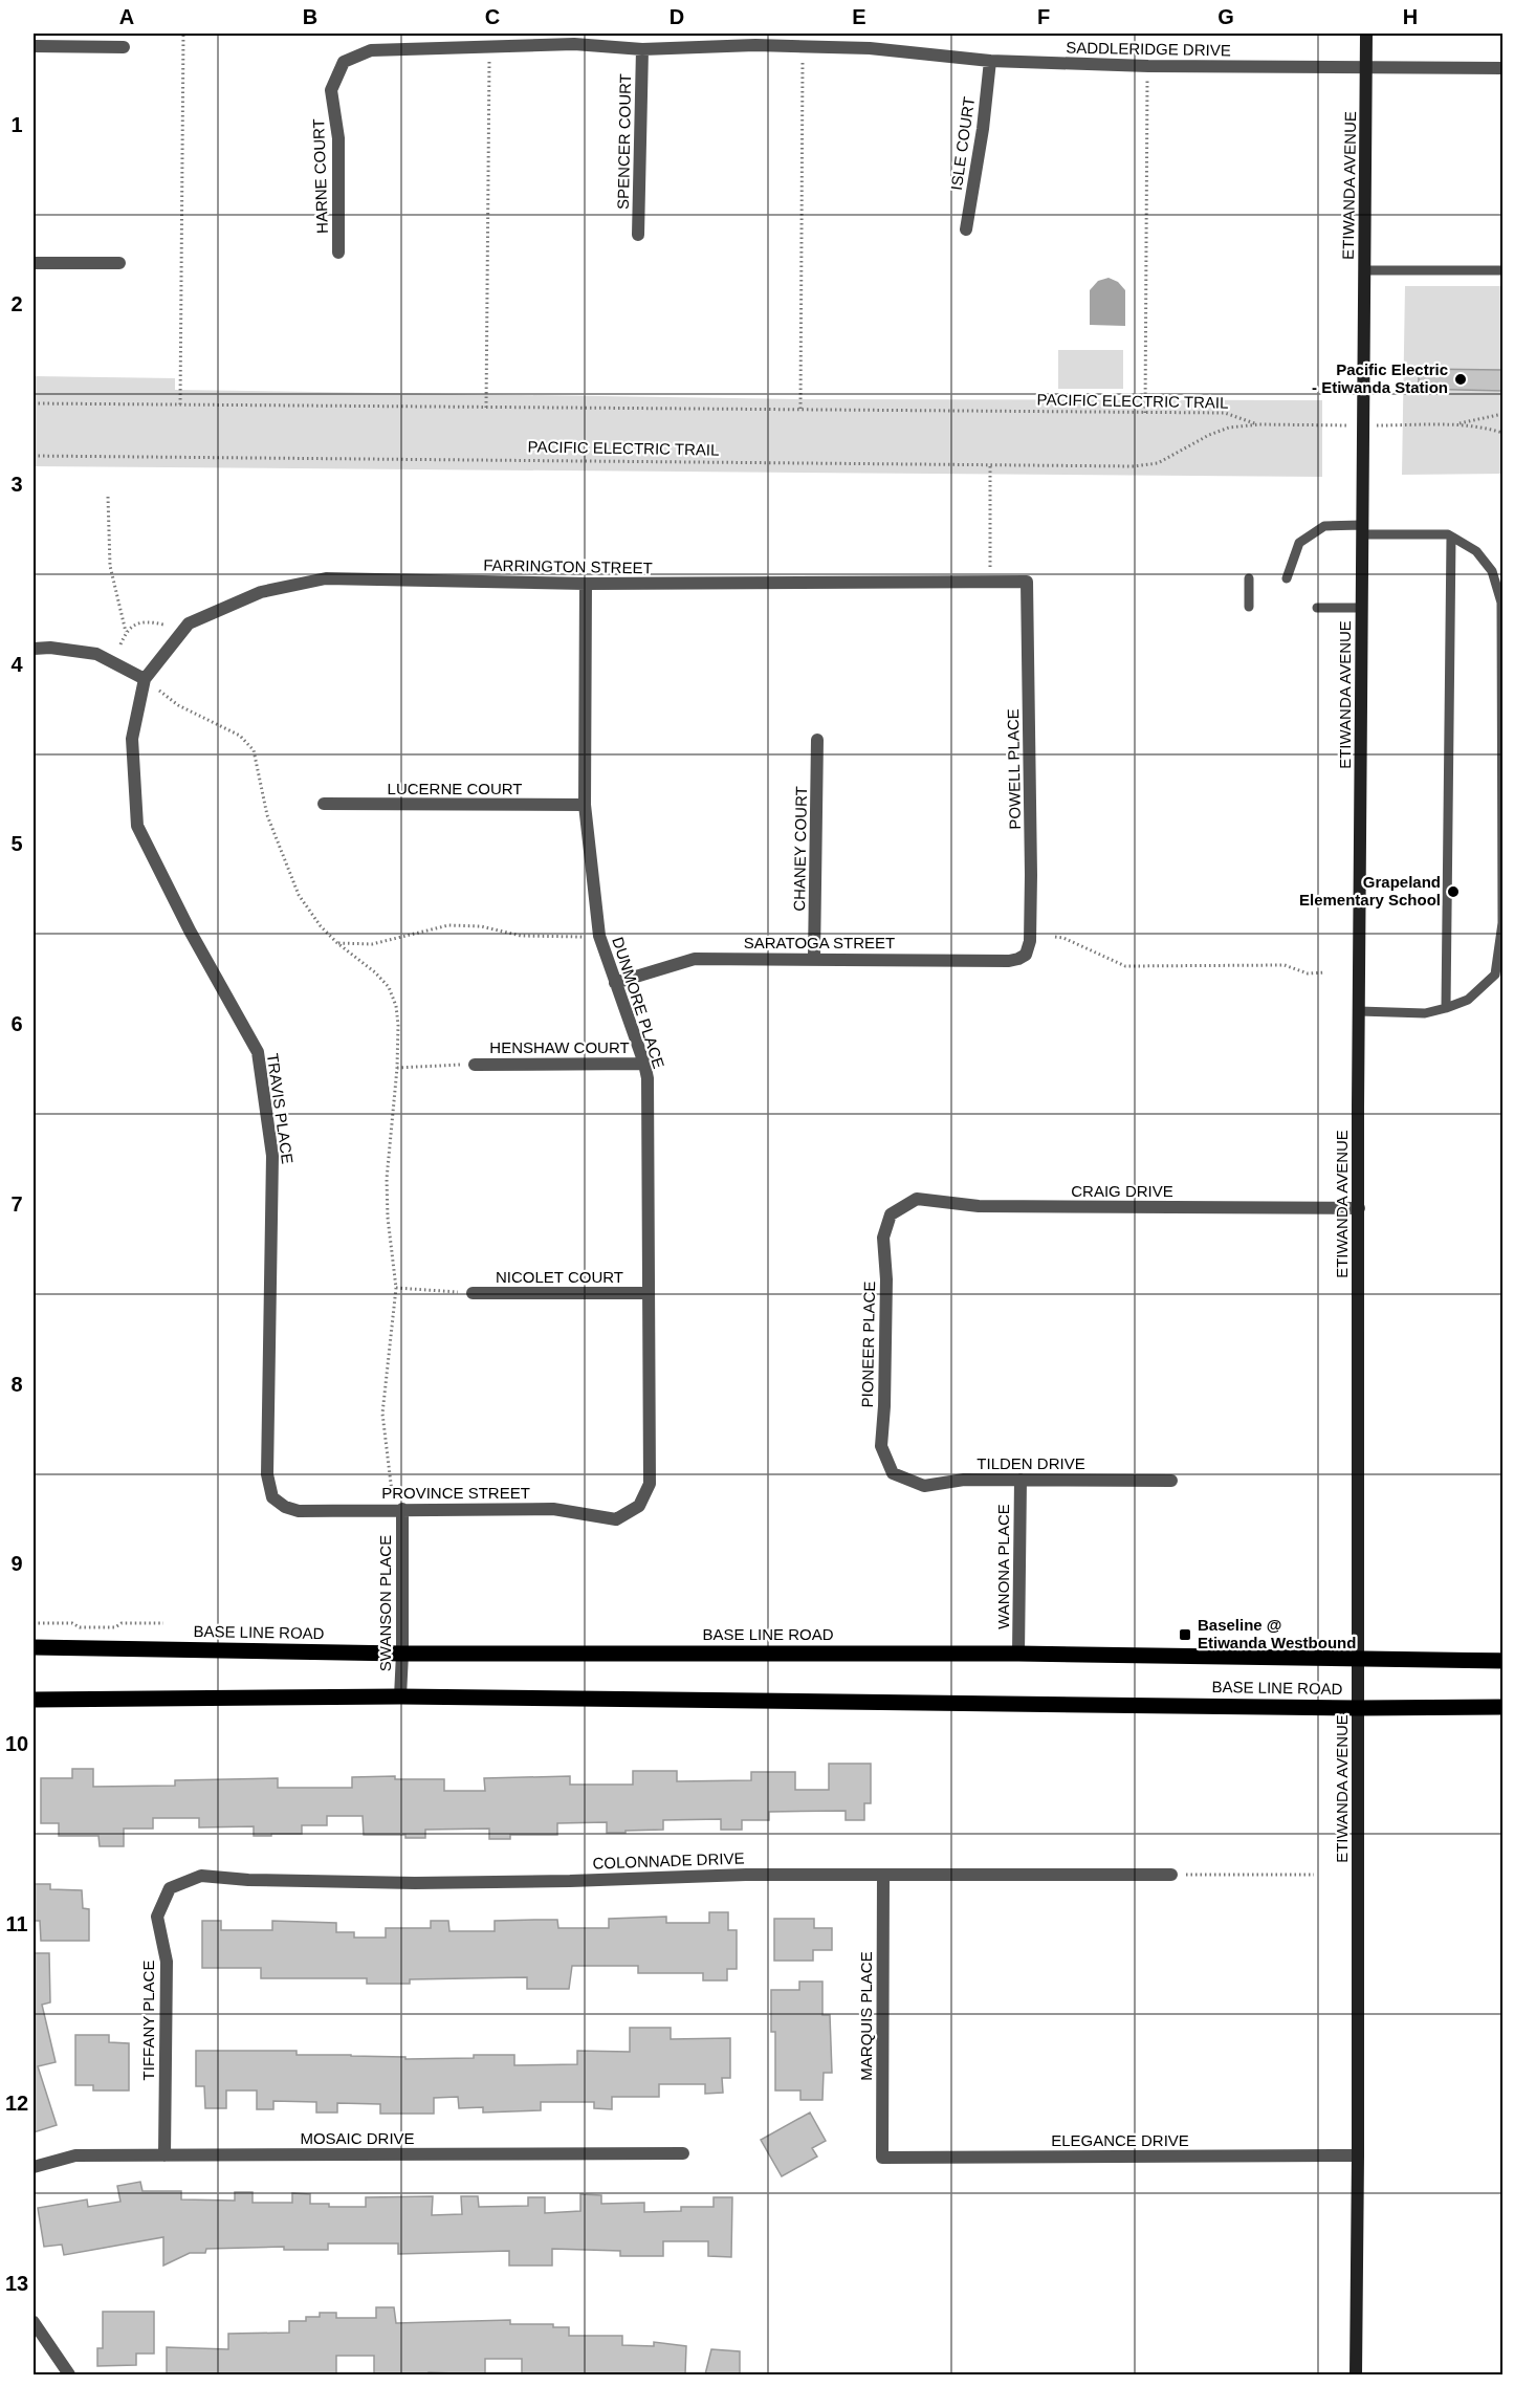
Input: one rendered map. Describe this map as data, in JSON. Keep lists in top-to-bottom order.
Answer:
{
  "streets": {
    "main road": ["BASE LINE ROAD"],
    "street": [
      "SADDLERIDGE DRIVE",
      "SPENCER COURT",
      "ISLE COURT",
      "HARNE COURT",
      "ETIWANDA AVENUE",
      "FARRINGTON STREET",
      "POWELL PLACE",
      "LUCERNE COURT",
      "CHANEY COURT",
      "SARATOGA STREET",
      "DUNMORE PLACE",
      "HENSHAW COURT",
      "TRAVIS PLACE",
      "CRAIG DRIVE",
      "NICOLET COURT",
      "PIONEER PLACE",
      "TILDEN DRIVE",
      "PROVINCE STREET",
      "WANONA PLACE",
      "SWANSON PLACE",
      "COLONNADE DRIVE",
      "MARQUIS PLACE",
      "TIFFANY PLACE",
      "MOSAIC DRIVE",
      "ELEGANCE DRIVE"
    ],
    "path": ["PACIFIC ELECTRIC TRAIL"]
  },
  "crossings": [
    ["SADDLERIDGE DRIVE", "SPENCER COURT"],
    ["SADDLERIDGE DRIVE", "ISLE COURT"],
    ["SADDLERIDGE DRIVE", "HARNE COURT"],
    ["SADDLERIDGE DRIVE", "ETIWANDA AVENUE"],
    ["ETIWANDA AVENUE", "CRAIG DRIVE"],
    ["ETIWANDA AVENUE", "BASE LINE ROAD"],
    ["ETIWANDA AVENUE", "ELEGANCE DRIVE"],
    ["FARRINGTON STREET", "POWELL PLACE"],
    ["FARRINGTON STREET", "DUNMORE PLACE"],
    ["FARRINGTON STREET", "TRAVIS PLACE"],
    ["POWELL PLACE", "SARATOGA STREET"],
    ["LUCERNE COURT", "DUNMORE PLACE"],
    ["CHANEY COURT", "SARATOGA STREET"],
    ["SARATOGA STREET", "DUNMORE PLACE"],
    ["DUNMORE PLACE", "HENSHAW COURT"],
    ["DUNMORE PLACE", "NICOLET COURT"],
    ["DUNMORE PLACE", "PROVINCE STREET"],
    ["TRAVIS PLACE", "PROVINCE STREET"],
    ["CRAIG DRIVE", "PIONEER PLACE"],
    ["PIONEER PLACE", "TILDEN DRIVE"],
    ["TILDEN DRIVE", "WANONA PLACE"],
    ["PROVINCE STREET", "SWANSON PLACE"],
    ["WANONA PLACE", "BASE LINE ROAD"],
    ["SWANSON PLACE", "BASE LINE ROAD"],
    ["COLONNADE DRIVE", "MARQUIS PLACE"],
    ["COLONNADE DRIVE", "TIFFANY PLACE"],
    ["MARQUIS PLACE", "ELEGANCE DRIVE"],
    ["TIFFANY PLACE", "MOSAIC DRIVE"]
  ],
  "places": {
    "other": ["Pacific Electric - Etiwanda Station", "Grapeland Elementary School"],
    "transit": ["Baseline @ Etiwanda Westbound"]
  },
  "grid": {
    "columns": [
      "A",
      "B",
      "C",
      "D",
      "E",
      "F",
      "G",
      "H"
    ],
    "rows": [
      "1",
      "2",
      "3",
      "4",
      "5",
      "6",
      "7",
      "8",
      "9",
      "10",
      "11",
      "12",
      "13"
    ]
  }
}
